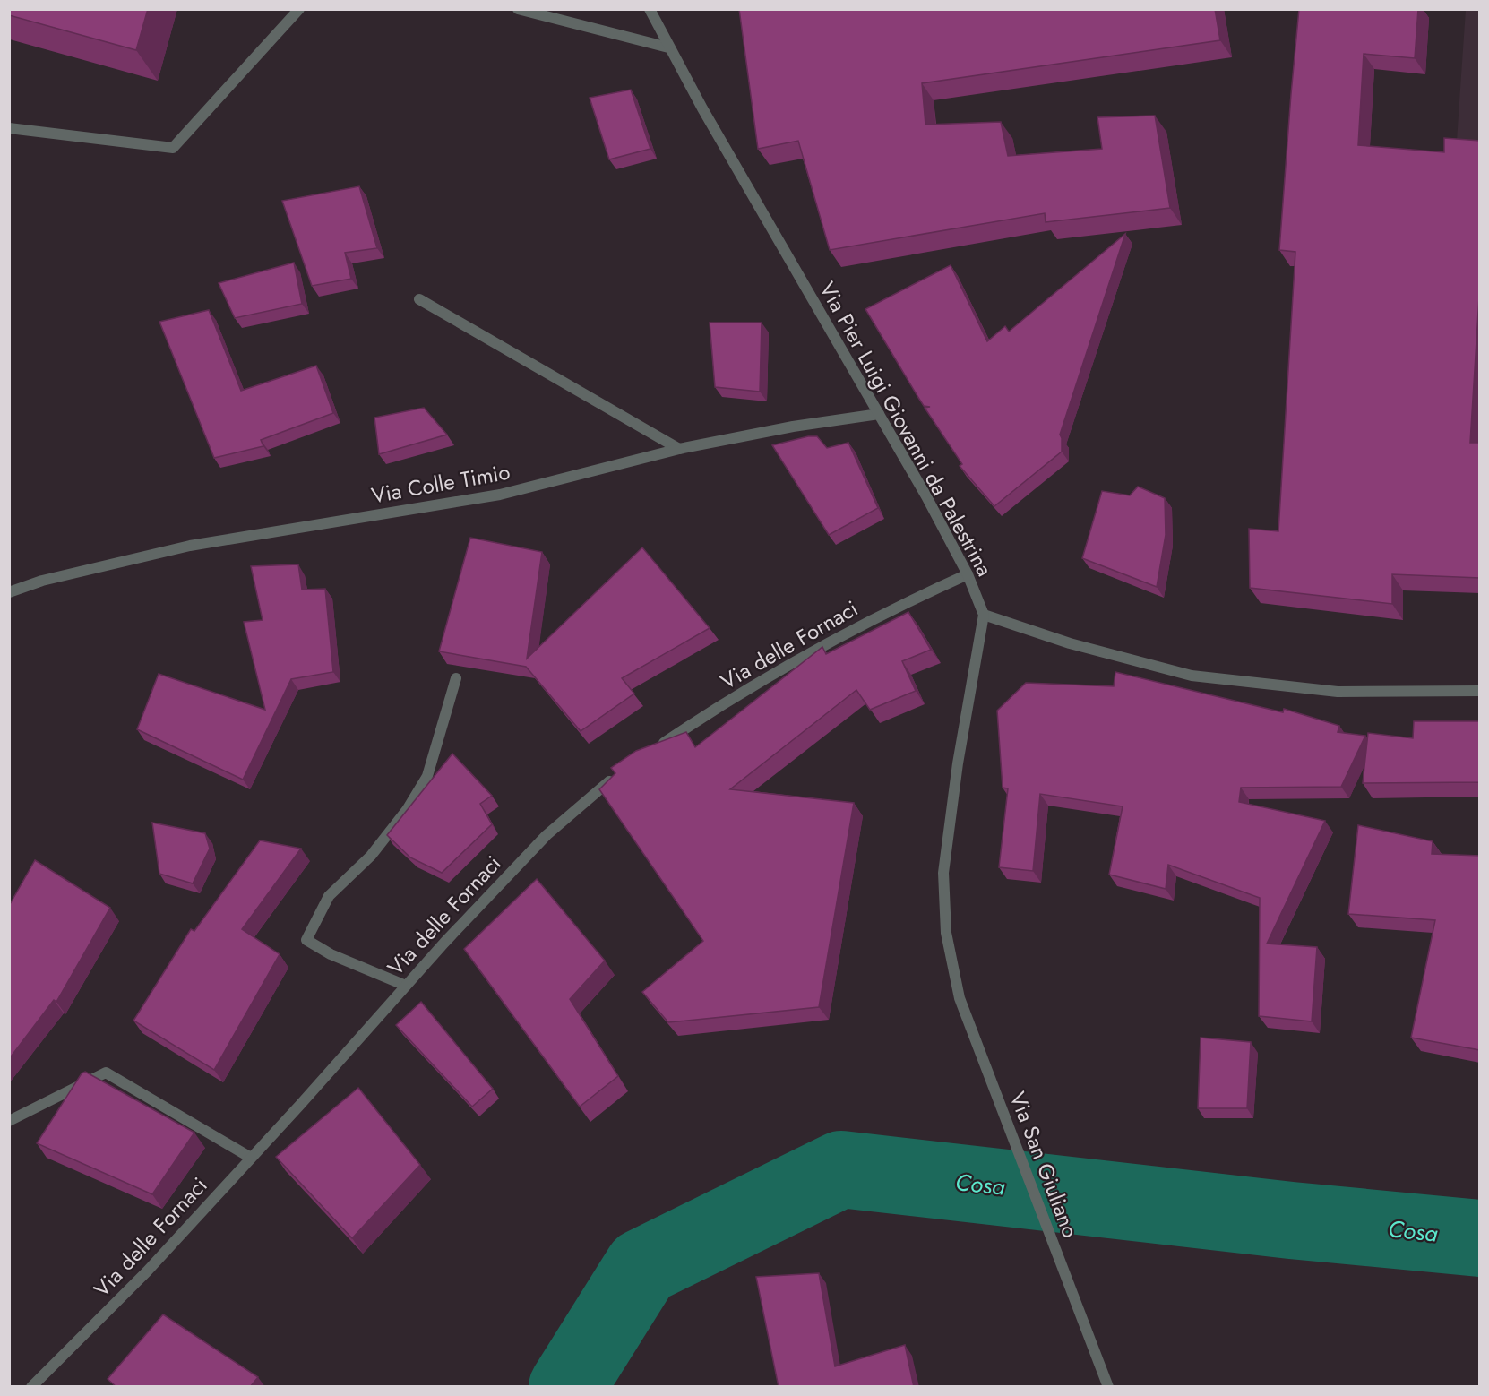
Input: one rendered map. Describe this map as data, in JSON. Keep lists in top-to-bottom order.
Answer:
{
  "streets": {
    "street": [
      "Via Pier Luigi Giovanni da Palestrina",
      "Via Colle Timio",
      "Via delle Fornaci",
      "Via San Giuliano"
    ]
  },
  "crossings": [
    ["Via Pier Luigi Giovanni da Palestrina", "Via Colle Timio"],
    ["Via Pier Luigi Giovanni da Palestrina", "Via delle Fornaci"],
    ["Via Pier Luigi Giovanni da Palestrina", "Via San Giuliano"]
  ],
  "water": ["Cosa"]
}
